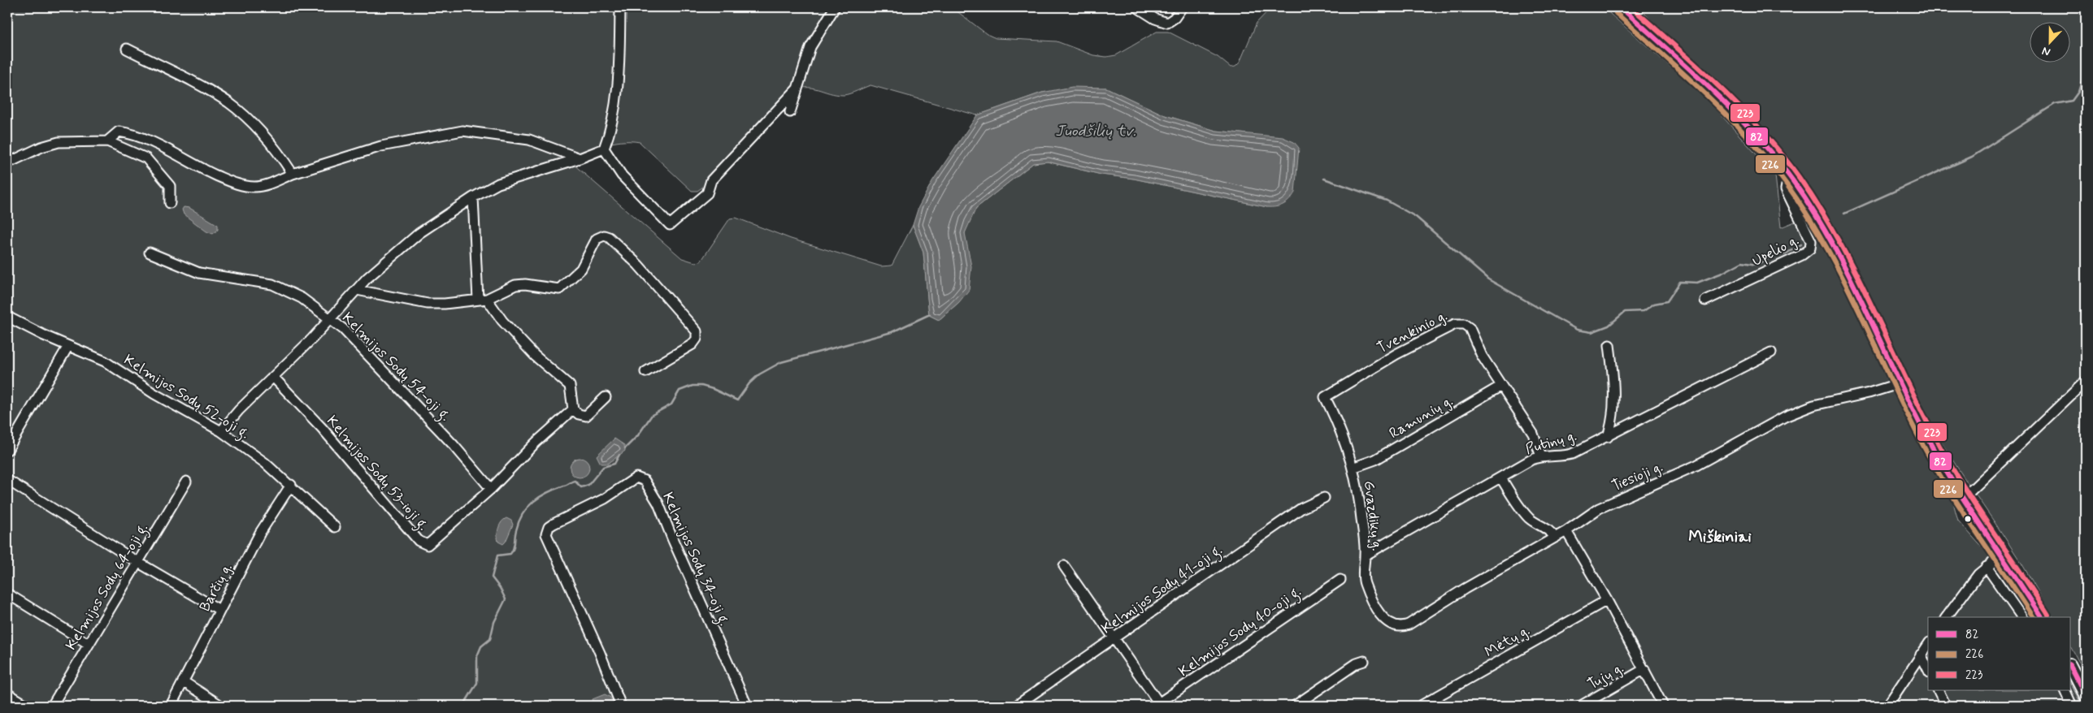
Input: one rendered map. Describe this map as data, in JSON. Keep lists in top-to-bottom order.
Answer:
{
  "streets": {
    "street": [
      "Upelio g.",
      "Tvenkinio g.",
      "Kelmijos Sodų 54-oji g.",
      "Kelmijos Sodų 52-oji g.",
      "Ramunių g.",
      "Putinų g.",
      "Kelmijos Sodų 53-ioji g.",
      "Tiesioji g.",
      "Gvazdikų g.",
      "Kelmijos Sodų 34-oji g.",
      "Kelmijos Sodų 64-oji g.",
      "Barčių g.",
      "Kelmijos Sodų 41-oji g.",
      "Kelmijos Sodų 40-oji g.",
      "Mėtų g.",
      "Tujų g."
    ]
  },
  "crossings": [
    ["Tvenkinio g.", "Ramunių g."],
    ["Tvenkinio g.", "Putinų g."],
    ["Tvenkinio g.", "Gvazdikų g."],
    ["Kelmijos Sodų 54-oji g.", "Kelmijos Sodų 53-ioji g."],
    ["Kelmijos Sodų 52-oji g.", "Barčių g."],
    ["Ramunių g.", "Gvazdikų g."],
    ["Putinų g.", "Gvazdikų g."],
    ["Tiesioji g.", "Gvazdikų g."]
  ],
  "districts": ["Miškiniai"],
  "water": ["Juodšilių tv."],
  "lines": ["transit line 82", "transit line 223", "transit line 226"],
  "legend": ["82", "226", "223"],
  "north": "bottom"
}
